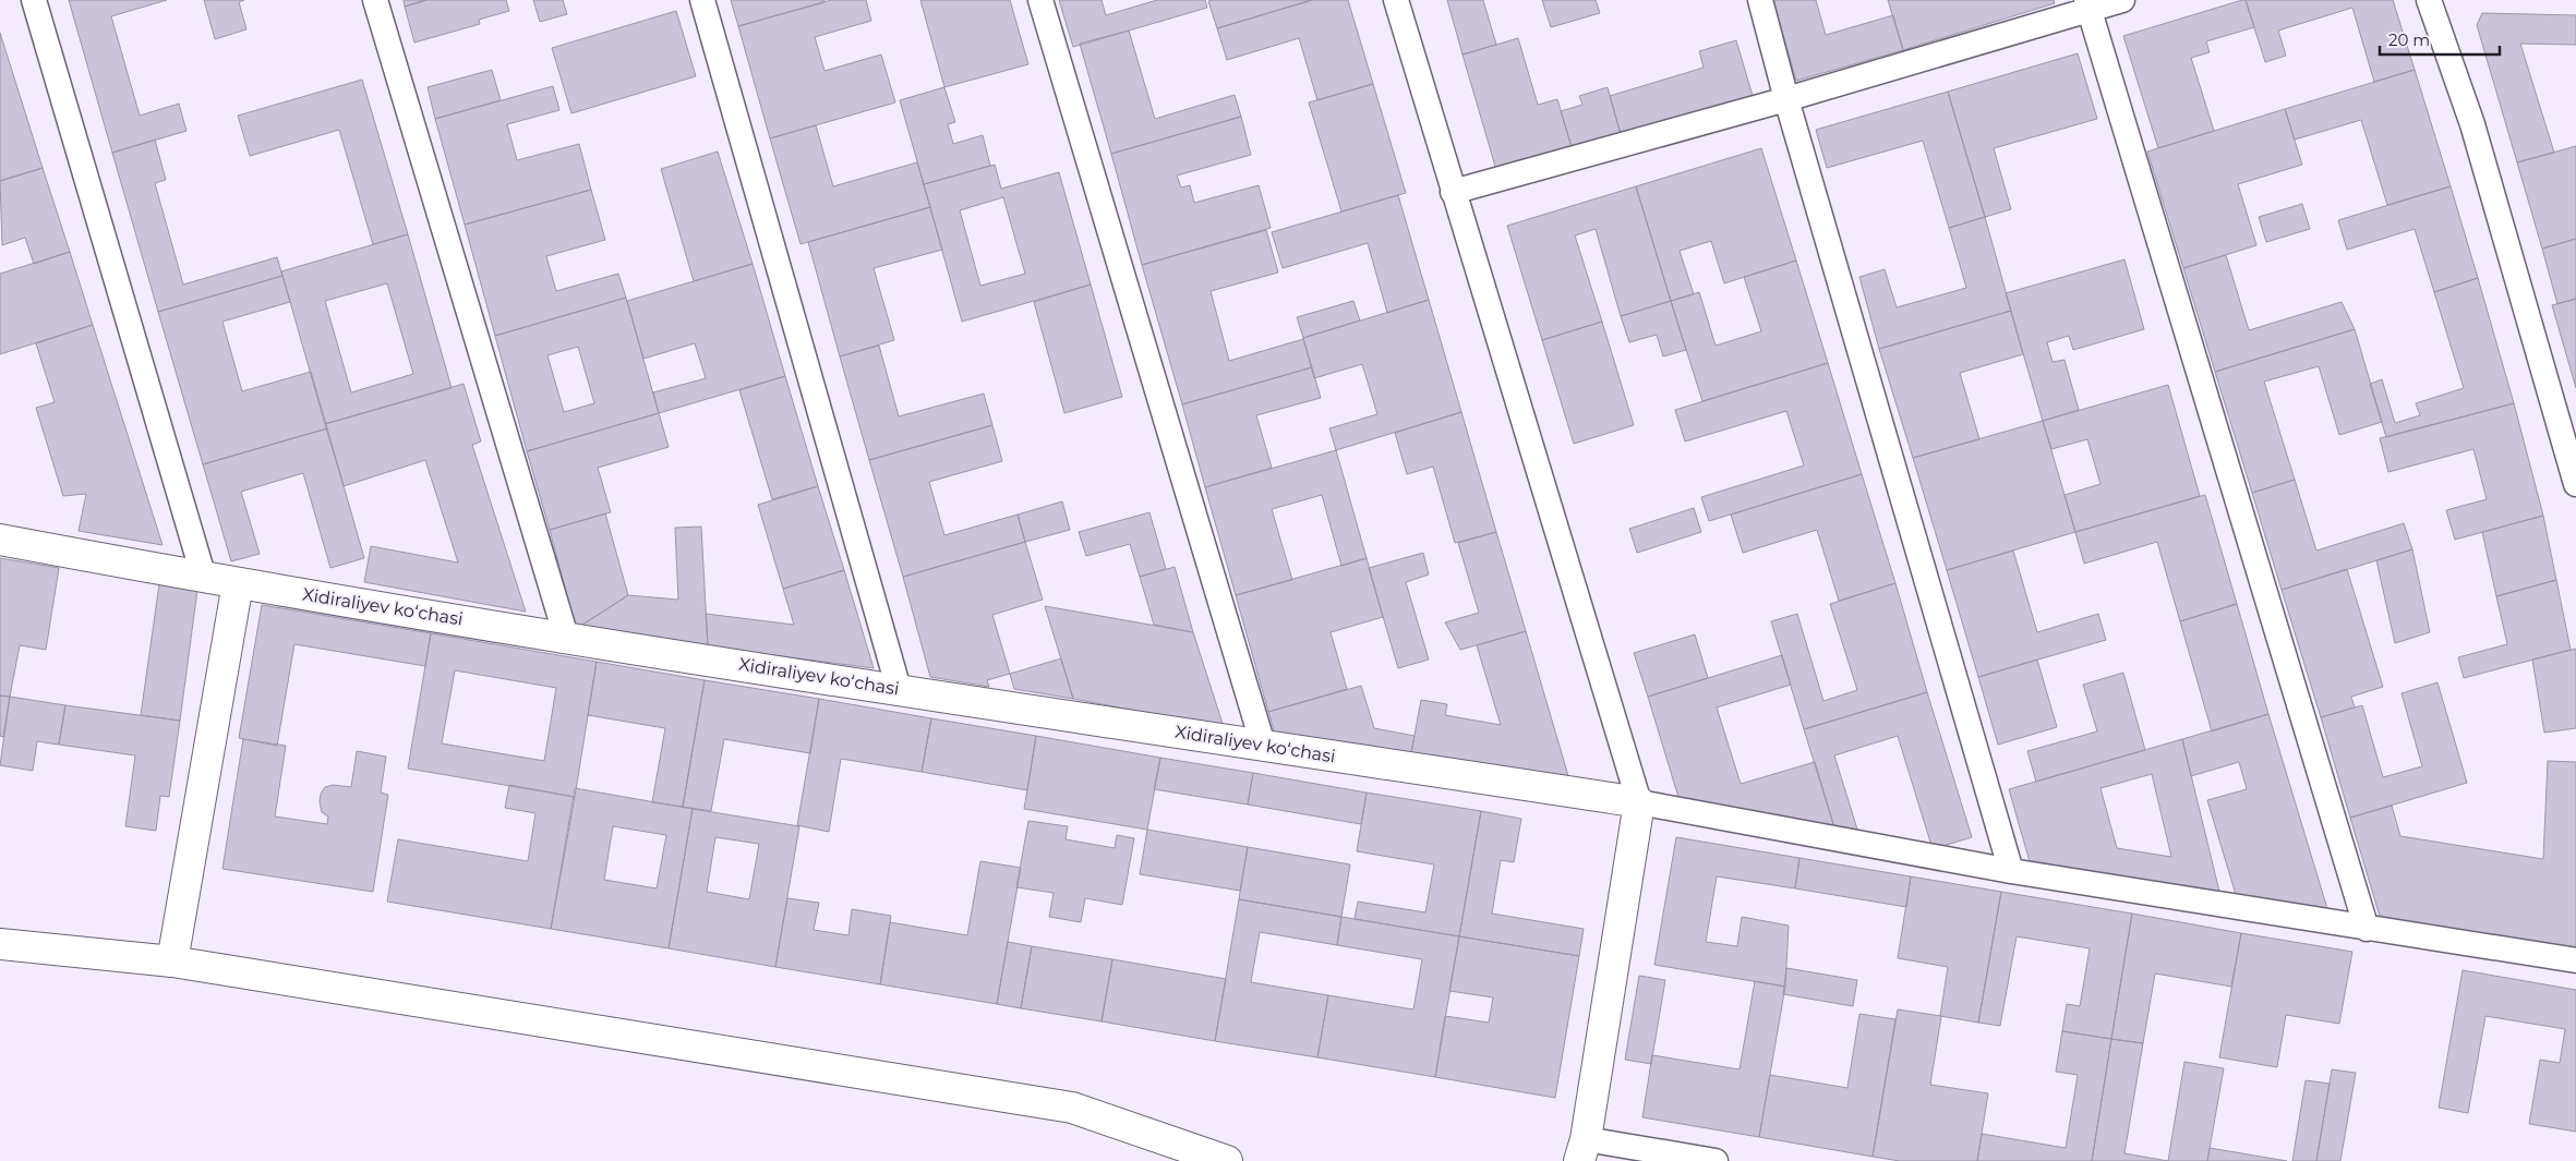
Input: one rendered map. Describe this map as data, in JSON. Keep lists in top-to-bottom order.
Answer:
{
  "streets": {
    "street": ["Xidiraliyev koʻchasi"]
  },
  "scale_bar": "20 m"
}
